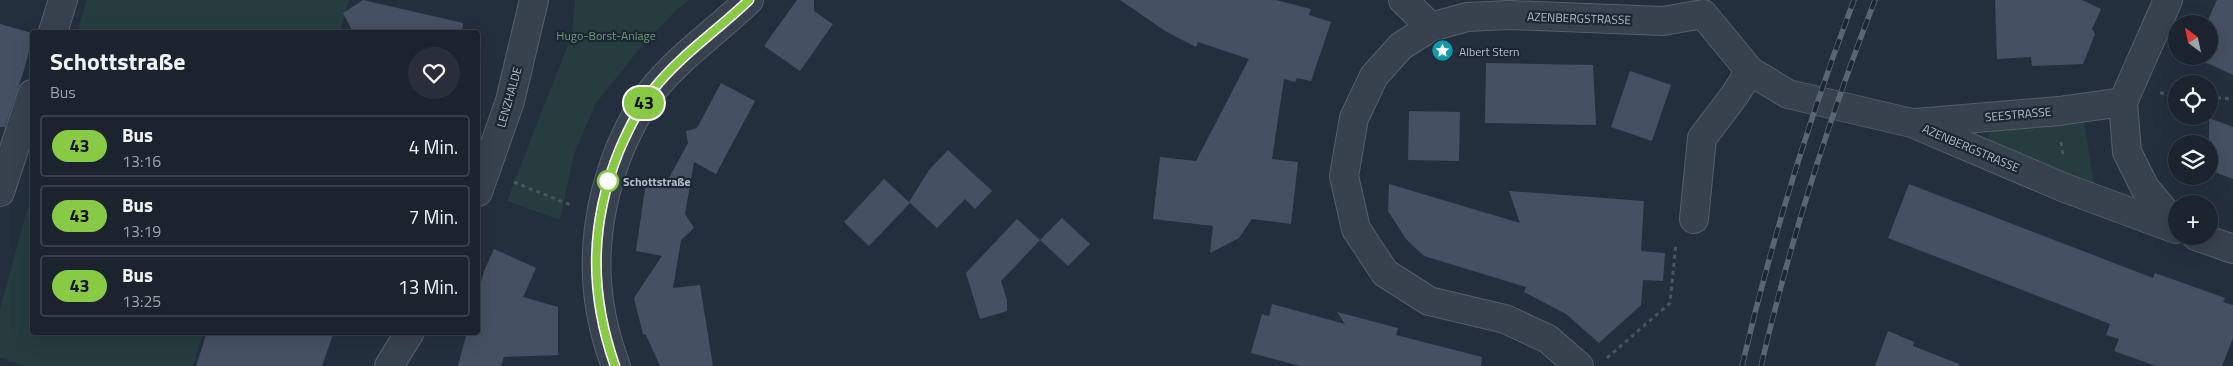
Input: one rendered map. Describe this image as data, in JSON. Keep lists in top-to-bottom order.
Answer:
{
  "streets": {
    "street": ["AZENBERGSTRASSE", "LENZHALDE", "SEESTRASSE"]
  },
  "crossings": [
    ["AZENBERGSTRASSE", "SEESTRASSE"]
  ],
  "parks": ["Hugo-Borst-Anlage"],
  "places": {
    "place": ["Albert Stern"],
    "other": ["Schottstraße"]
  },
  "lines": ["bus line 43"],
  "north": "top left",
  "page": {
    "on_map": "43",
    "map_buttons": "+",
    "heading": ["Schottstraße", "Bus"],
    "list": [
      {
        "mark": "43",
        "name": "Bus",
        "note": "13:16",
        "value": "4 Min."
      },
      {
        "mark": "43",
        "name": "Bus",
        "note": "13:19",
        "value": "7 Min."
      },
      {
        "mark": "43",
        "name": "Bus",
        "note": "13:25",
        "value": "13 Min."
      }
    ]
  }
}
